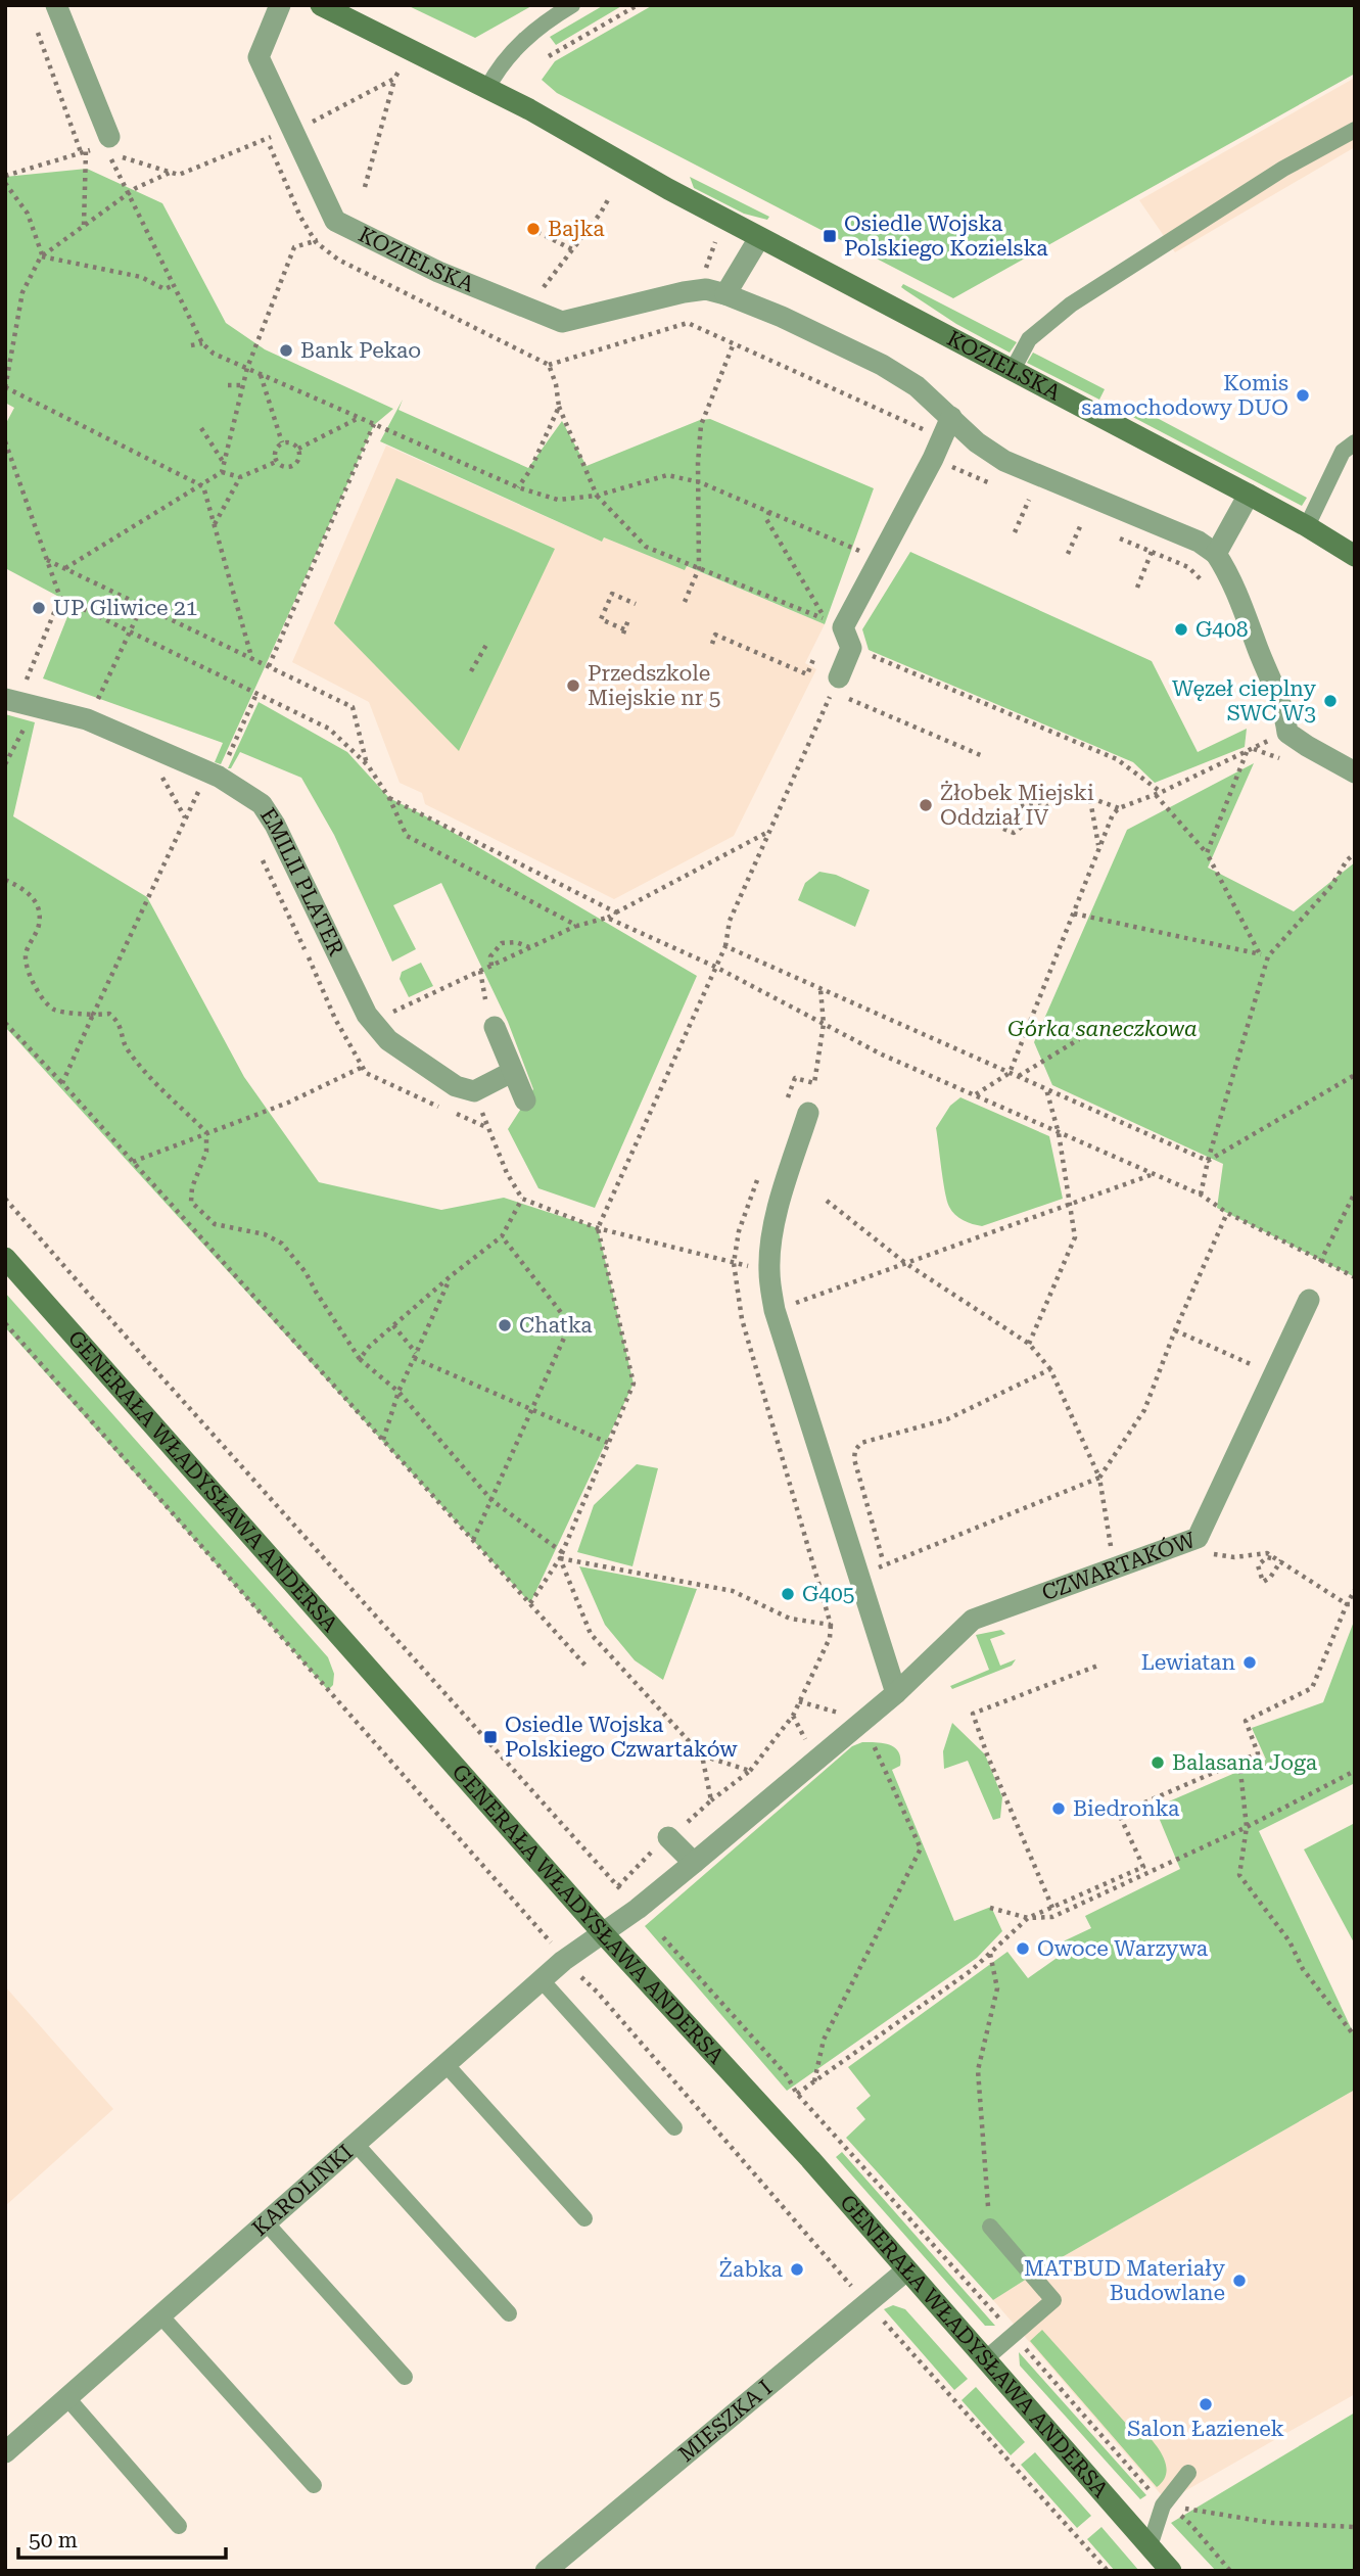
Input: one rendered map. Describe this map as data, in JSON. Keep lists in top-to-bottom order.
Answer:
{
  "streets": {
    "street": [
      "KOZIELSKA",
      "EMILII PLATER",
      "GENERAŁA WŁADYSŁAWA ANDERSA",
      "CZWARTAKÓW",
      "KAROLINKI",
      "MIESZKA I"
    ]
  },
  "crossings": [
    ["GENERAŁA WŁADYSŁAWA ANDERSA", "CZWARTAKÓW"],
    ["GENERAŁA WŁADYSŁAWA ANDERSA", "KAROLINKI"],
    ["GENERAŁA WŁADYSŁAWA ANDERSA", "MIESZKA I"],
    ["CZWARTAKÓW", "KAROLINKI"]
  ],
  "parks": ["Górka saneczkowa"],
  "places": {
    "other": [
      "Bajka",
      "Bank Pekao",
      "Komis samochodowy DUO",
      "UP Gliwice 21",
      "G408",
      "Przedszkole Miejskie nr 5",
      "Węzeł cieplny SWC W3",
      "Żłobek Miejski Oddział IV",
      "Chatka",
      "G405",
      "Lewiatan",
      "Balasana Joga",
      "Biedronka",
      "Owoce Warzywa",
      "Żabka",
      "MATBUD Materiały Budowlane",
      "Salon Łazienek"
    ],
    "transit": ["Osiedle Wojska Polskiego Kozielska", "Osiedle Wojska Polskiego Czwartaków"]
  },
  "scale_bar": "50 m"
}
